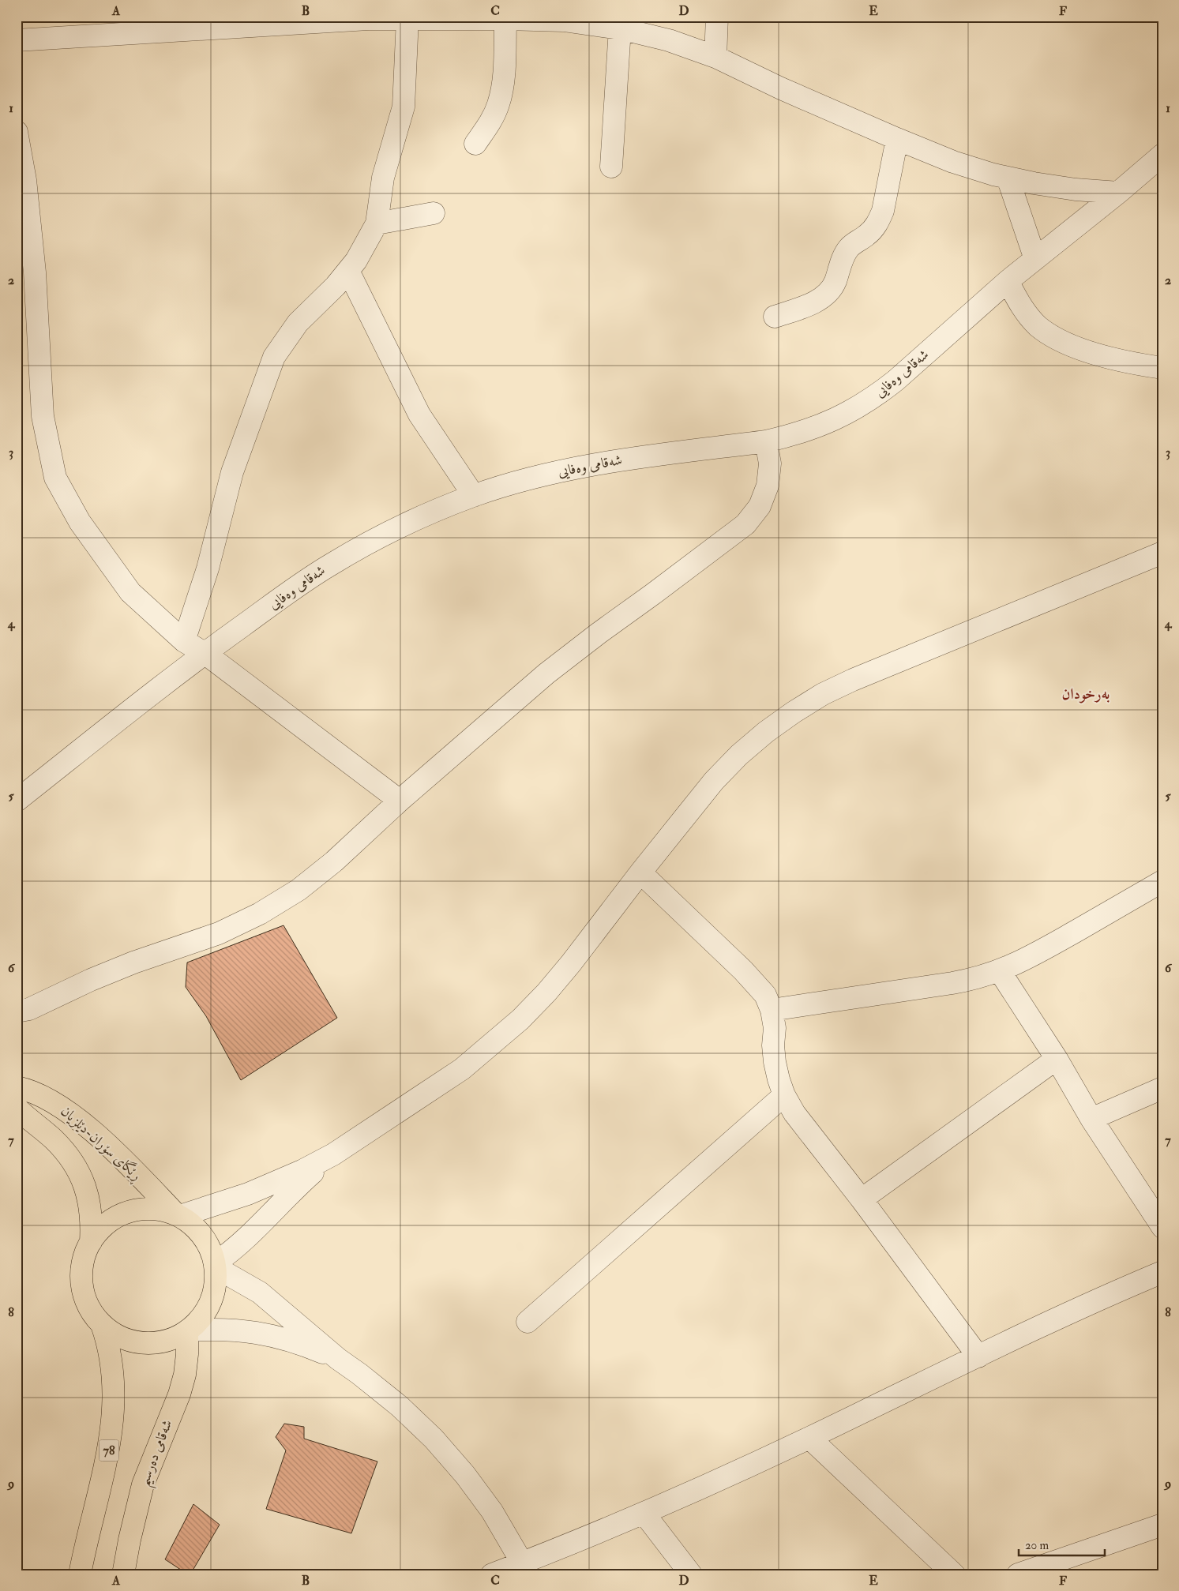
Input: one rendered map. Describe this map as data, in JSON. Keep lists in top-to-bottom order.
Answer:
{
  "streets": {
    "main road": ["ڕێگای سۆران-دێلزیان", "78", "شەقامی دەرسیم"],
    "street": ["شەقامی وەفایی"]
  },
  "crossings": [
    ["ڕێگای سۆران-دێلزیان", "78"],
    ["ڕێگای سۆران-دێلزیان", "شەقامی دەرسیم"],
    ["78", "شەقامی دەرسیم"]
  ],
  "districts": ["بەرخودان"],
  "scale_bar": "20 m",
  "grid": {
    "columns": [
      "A",
      "B",
      "C",
      "D",
      "E",
      "F"
    ],
    "rows": [
      "1",
      "2",
      "3",
      "4",
      "5",
      "6",
      "7",
      "8",
      "9"
    ]
  }
}
